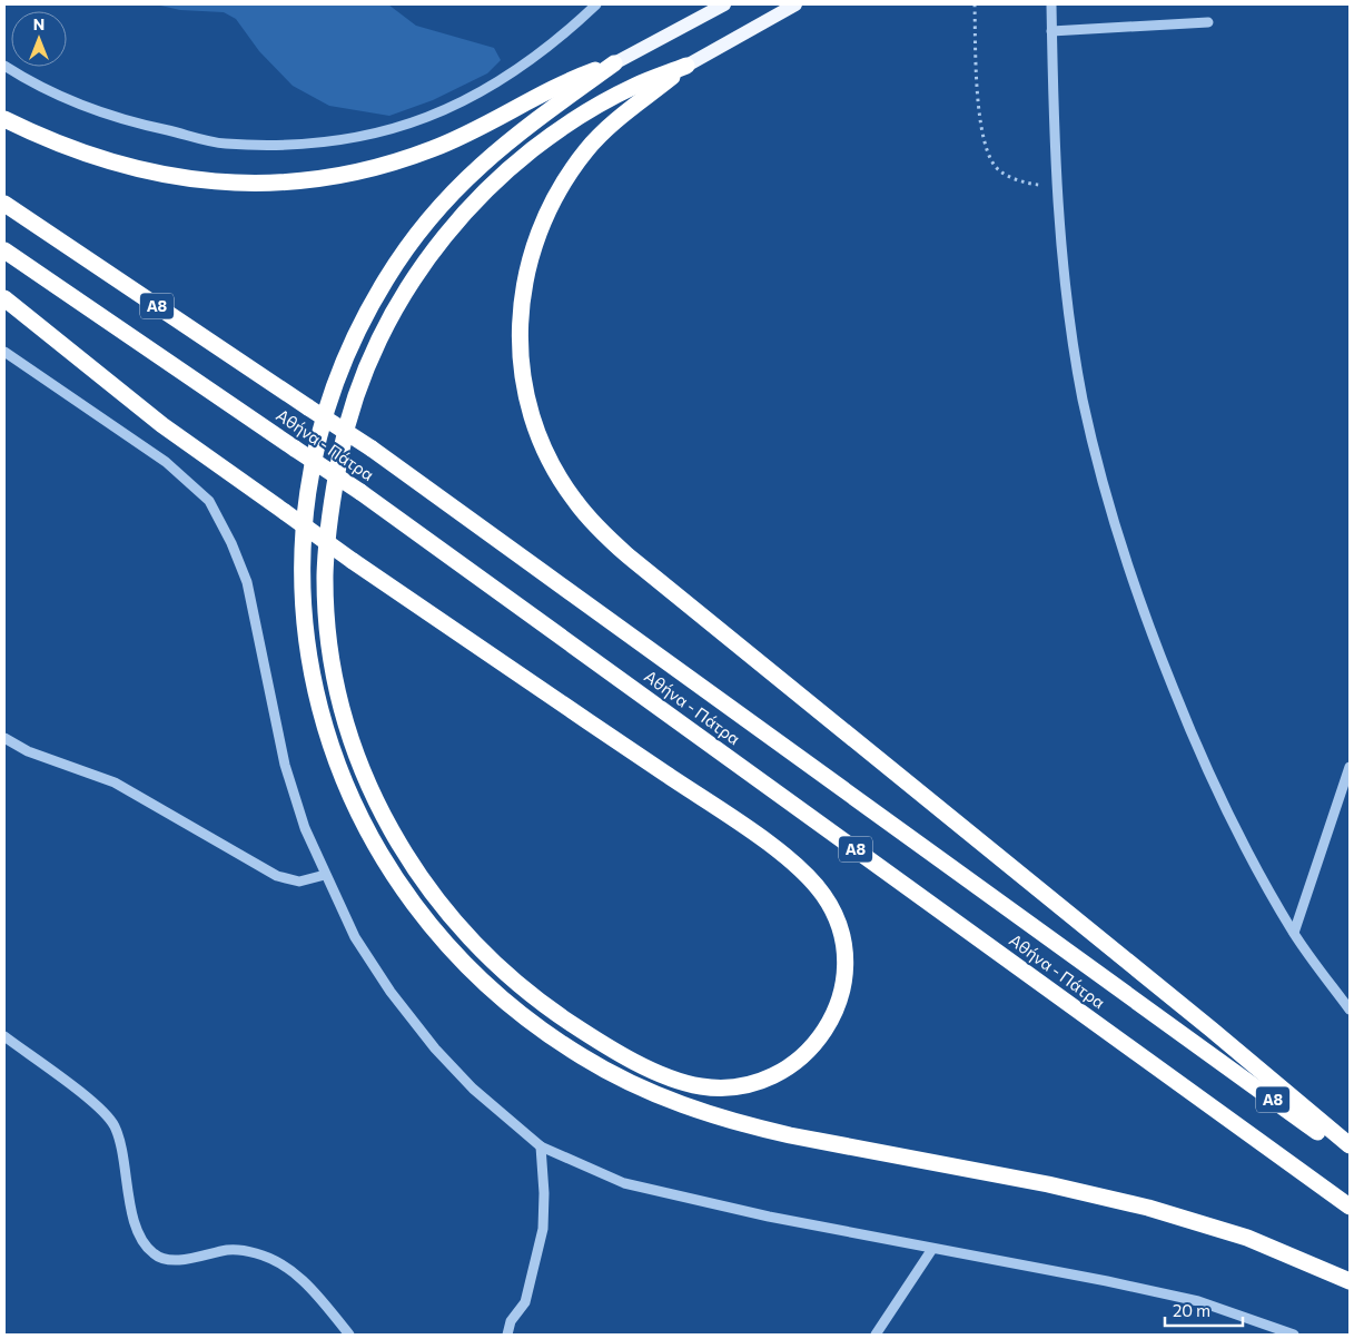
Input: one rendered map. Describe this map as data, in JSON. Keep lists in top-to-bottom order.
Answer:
{
  "streets": {
    "highway": ["Α8", "Αθήνα - Πάτρα"]
  },
  "scale_bar": "20 m",
  "north": "top"
}
